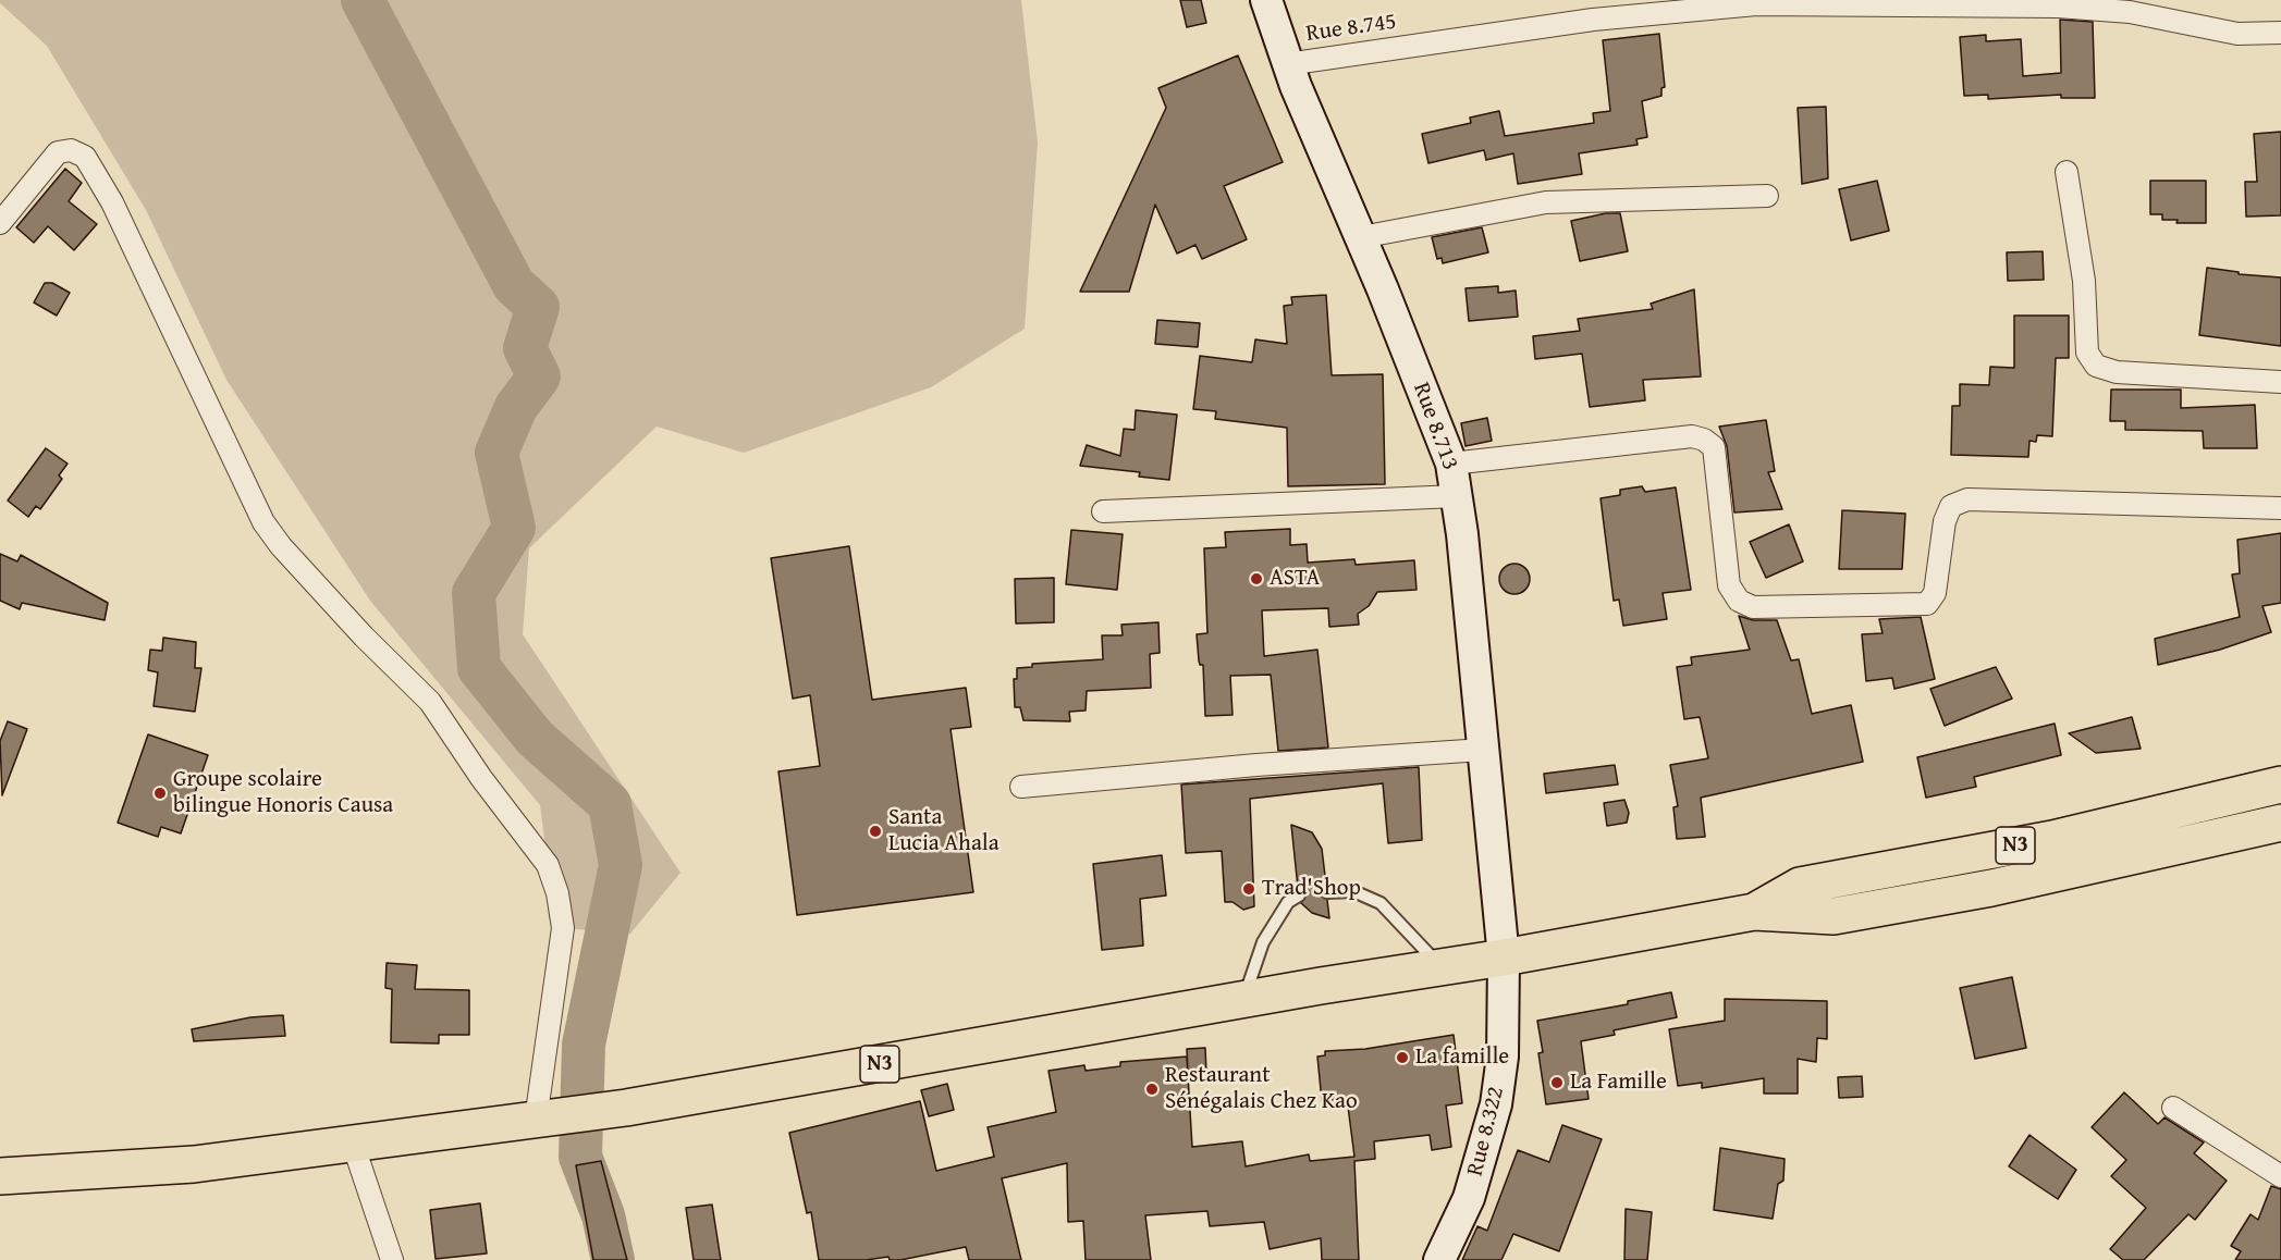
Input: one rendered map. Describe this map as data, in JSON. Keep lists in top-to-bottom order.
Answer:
{
  "streets": {
    "highway": ["N3"],
    "main road": ["Rue 8.713", "Rue 8.322"],
    "street": ["Rue 8.745"]
  },
  "crossings": [
    ["Rue 8.745", "Rue 8.713"],
    ["Rue 8.713", "N3"],
    ["Rue 8.713", "Rue 8.322"],
    ["N3", "Rue 8.322"]
  ],
  "places": [
    "ASTA",
    "Groupe scolaire bilingue Honoris Causa",
    "Santa Lucia Ahala",
    "Trad'Shop",
    "La famille",
    "La Famille",
    "Restaurant Sénégalais Chez Kao"
  ]
}
